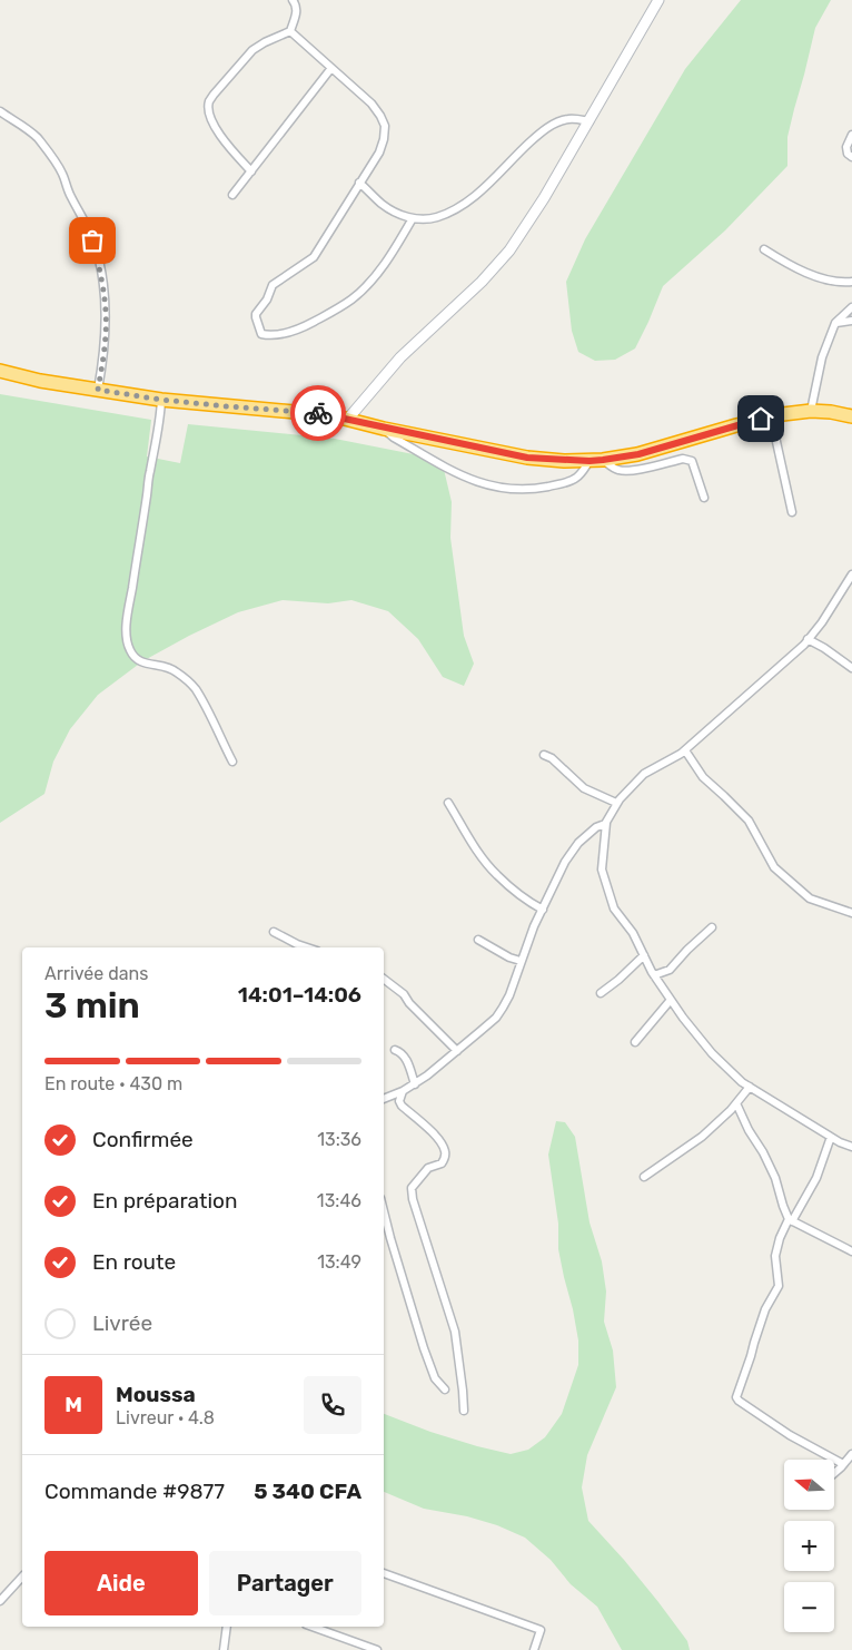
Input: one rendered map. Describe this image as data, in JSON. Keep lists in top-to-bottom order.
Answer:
{
  "north": "left",
  "page": {
    "heading": ["3 min", "Arrivée dans", "14:01–14:06"],
    "panel": [
      "Moussa",
      "Livreur · 4.8",
      "Commande #9877",
      "5 340 CFA"
    ],
    "bar": "En route · 430 m",
    "list": [
      ["Confirmée", "13:36"],
      ["En préparation", "13:46"],
      ["En route", "13:49"],
      "Livrée"
    ],
    "round": "M",
    "map_buttons": ["+", "−"],
    "buttons": ["Aide", "Partager"]
  }
}
